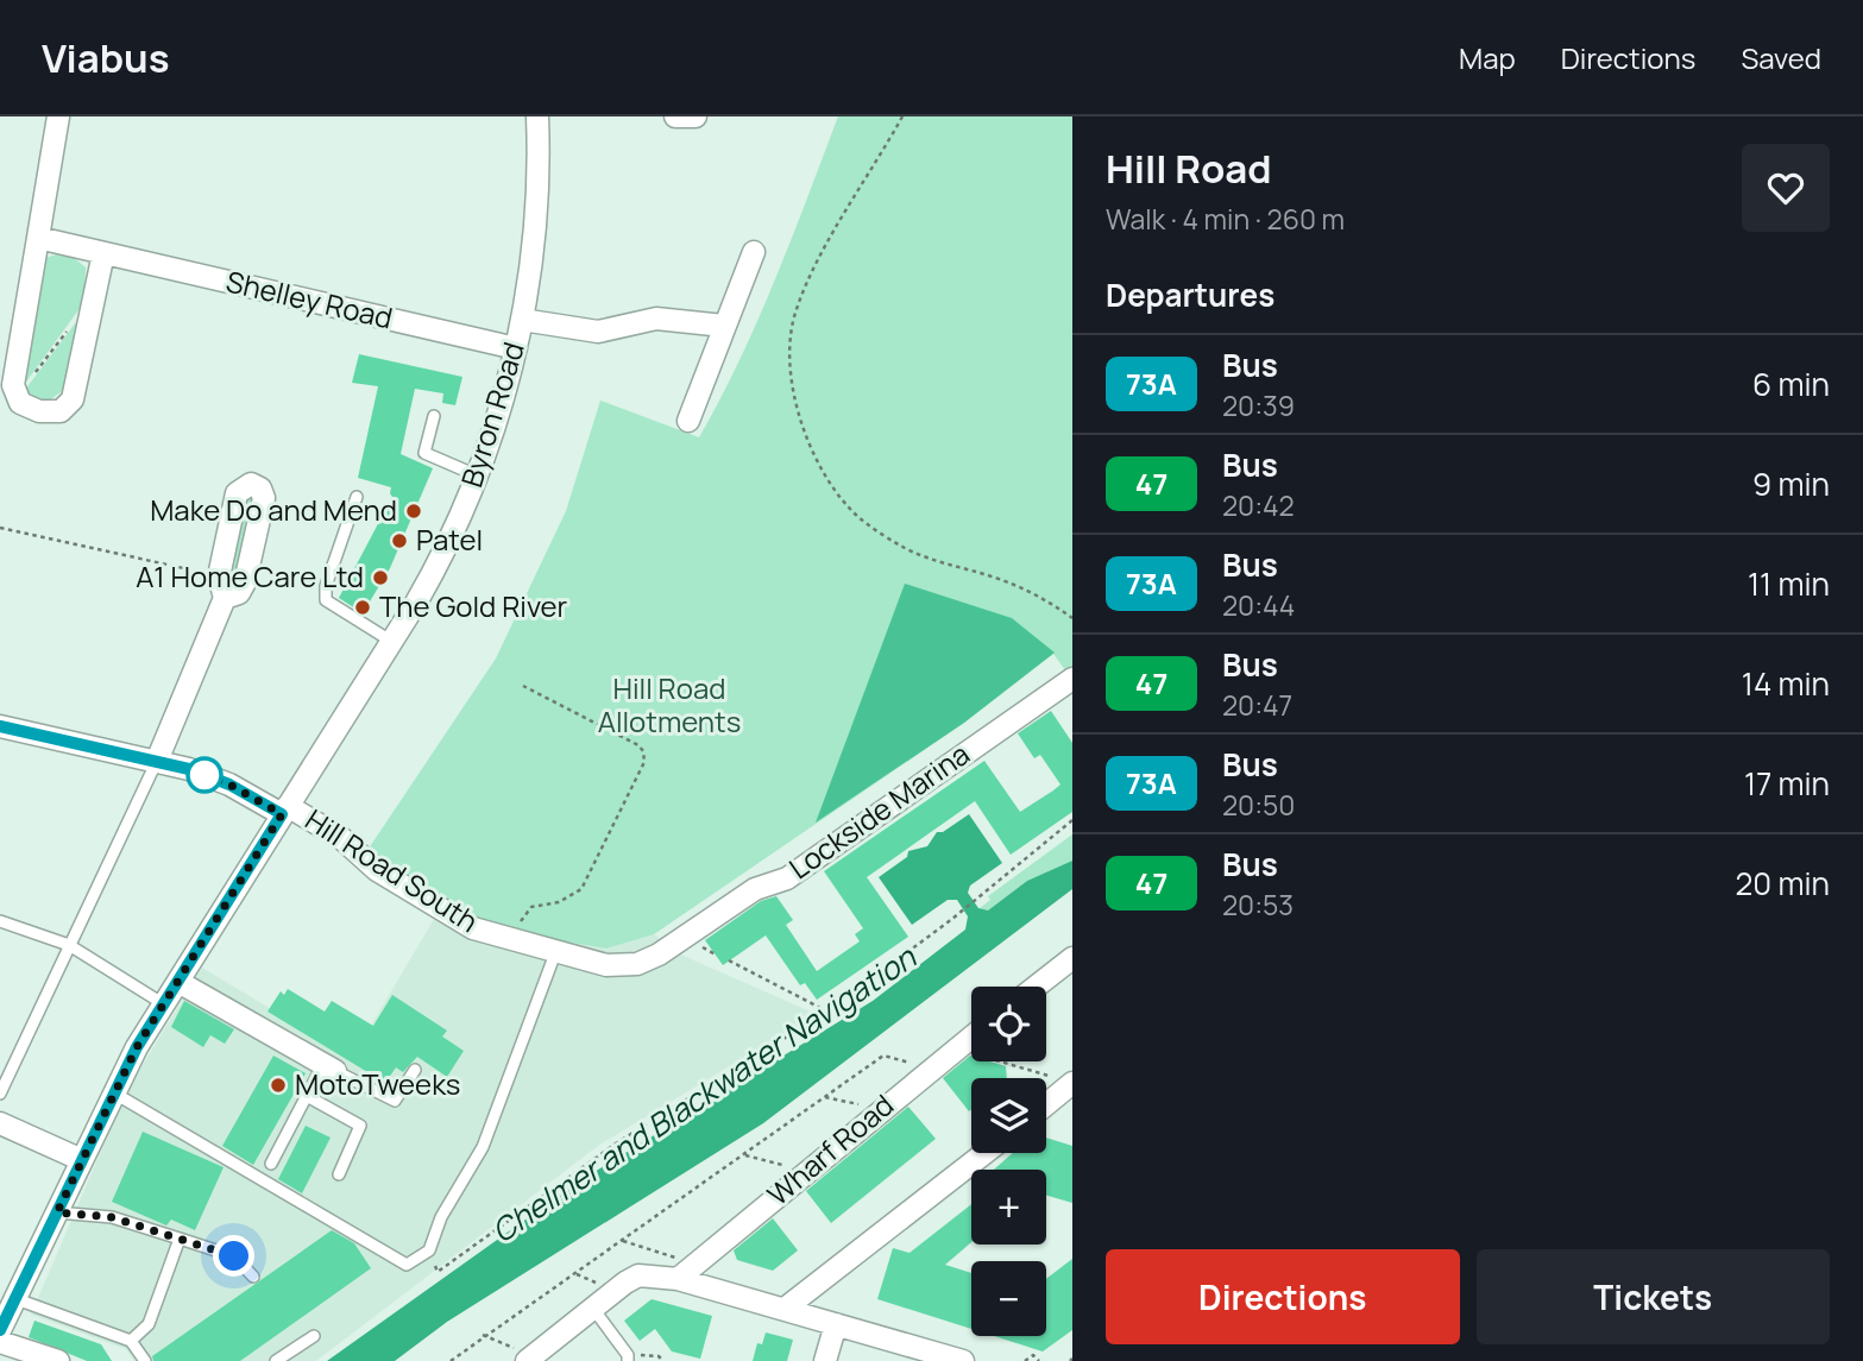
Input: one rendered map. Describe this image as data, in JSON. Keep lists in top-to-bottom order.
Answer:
{
  "streets": {
    "street": [
      "Shelley Road",
      "Byron Road",
      "Lockside Marina",
      "Hill Road South",
      "Wharf Road"
    ]
  },
  "crossings": [
    ["Shelley Road", "Byron Road"],
    ["Byron Road", "Hill Road South"],
    ["Lockside Marina", "Hill Road South"]
  ],
  "water": ["Chelmer and Blackwater Navigation"],
  "parks": ["Hill Road Allotments"],
  "places": [
    "Make Do and Mend",
    "Patel",
    "A1 Home Care Ltd",
    "The Gold River",
    "MotoTweeks"
  ],
  "lines": ["bus line 73A"],
  "page": {
    "header": "Viabus",
    "nav": ["Map", "Directions", "Saved"],
    "heading": [
      ["Hill Road", "Walk · 4 min · 260 m"],
      "Departures"
    ],
    "list": [
      {
        "mark": "73A",
        "name": "Bus",
        "note": "20:39",
        "value": "6 min"
      },
      {
        "mark": "47",
        "name": "Bus",
        "note": "20:42",
        "value": "9 min"
      },
      {
        "mark": "73A",
        "name": "Bus",
        "note": "20:44",
        "value": "11 min"
      },
      {
        "mark": "47",
        "name": "Bus",
        "note": "20:47",
        "value": "14 min"
      },
      {
        "mark": "73A",
        "name": "Bus",
        "note": "20:50",
        "value": "17 min"
      },
      {
        "mark": "47",
        "name": "Bus",
        "note": "20:53",
        "value": "20 min"
      }
    ],
    "map_buttons": ["+", "−"],
    "buttons": ["Directions", "Tickets"]
  }
}
